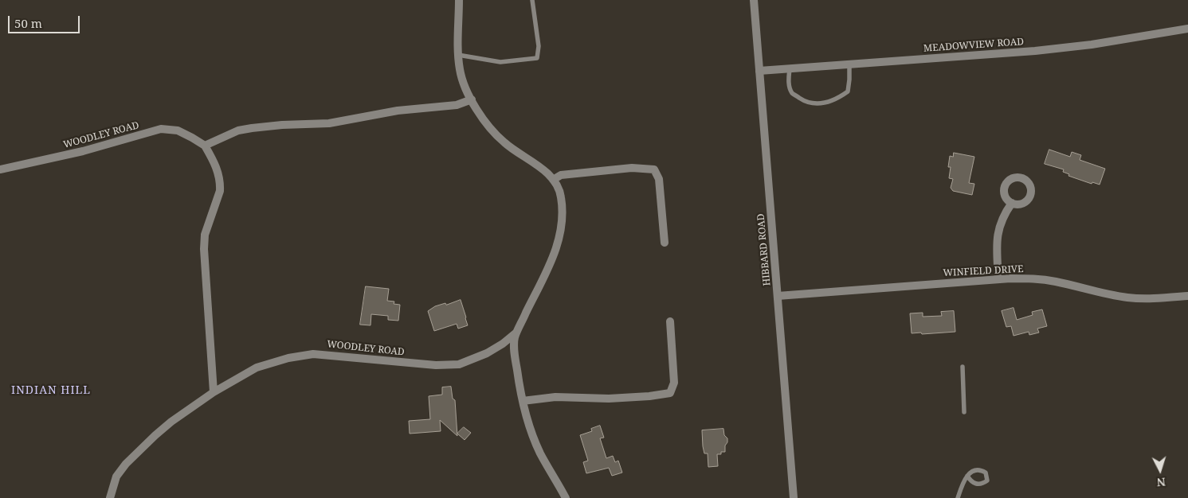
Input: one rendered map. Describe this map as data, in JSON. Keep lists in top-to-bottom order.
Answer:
{
  "streets": {
    "street": [
      "MEADOWVIEW ROAD",
      "WOODLEY ROAD",
      "HIBBARD ROAD",
      "WINFIELD DRIVE"
    ]
  },
  "crossings": [
    ["MEADOWVIEW ROAD", "HIBBARD ROAD"],
    ["HIBBARD ROAD", "WINFIELD DRIVE"]
  ],
  "districts": ["INDIAN HILL"],
  "scale_bar": "50 m",
  "north": "bottom"
}
